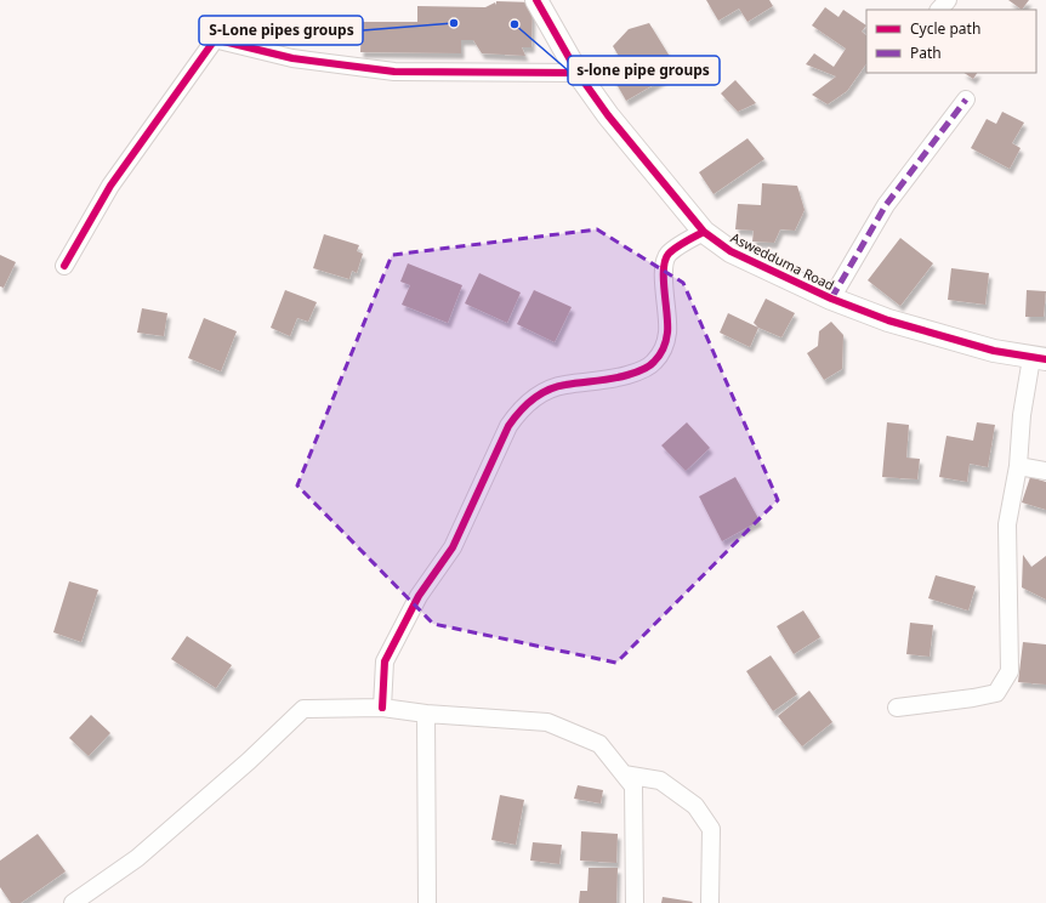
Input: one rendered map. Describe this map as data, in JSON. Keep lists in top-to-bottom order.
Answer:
{
  "streets": {
    "street": ["Aswedduma Road"]
  },
  "places": ["S-Lone pipes groups", "s-lone pipe groups"],
  "legend": ["Cycle path", "Path"]
}
